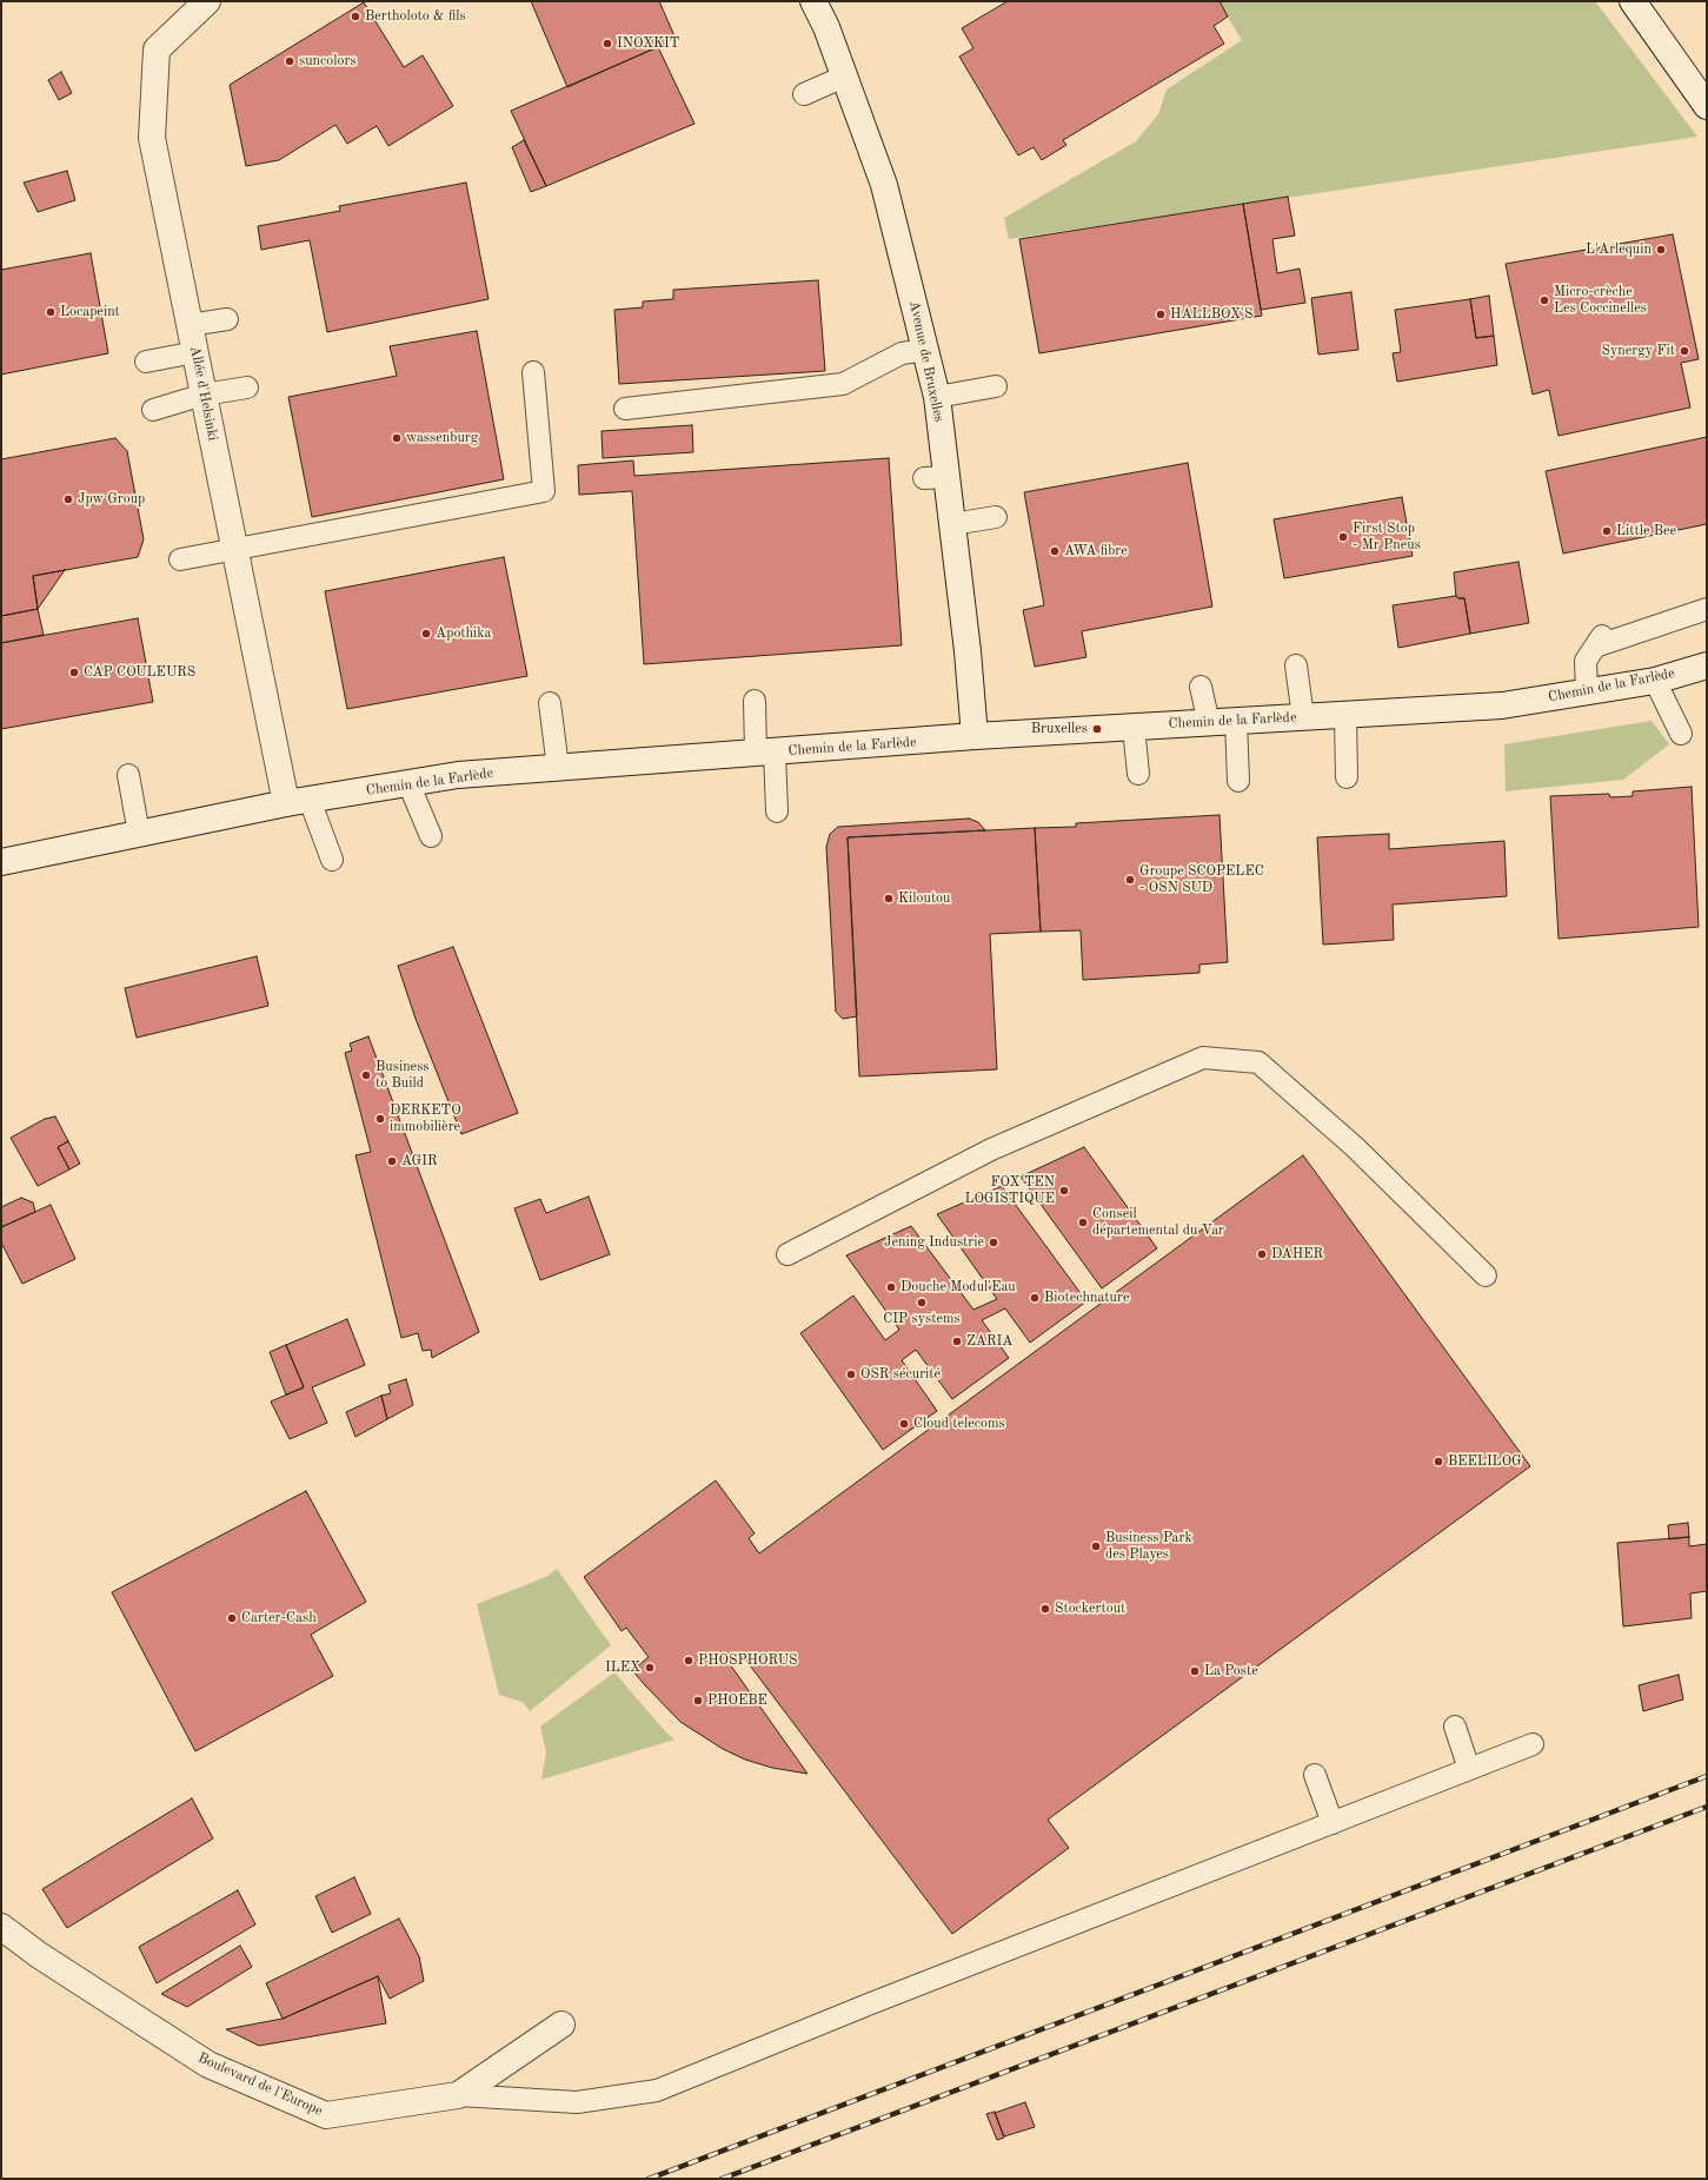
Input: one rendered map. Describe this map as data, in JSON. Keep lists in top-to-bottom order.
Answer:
{
  "streets": {
    "street": [
      "Avenue de Bruxelles",
      "Allée d'Helsinki",
      "Chemin de la Farlède",
      "Boulevard de l'Europe"
    ]
  },
  "crossings": [
    ["Avenue de Bruxelles", "Chemin de la Farlède"],
    ["Allée d'Helsinki", "Chemin de la Farlède"]
  ],
  "places": [
    "Bertholoto & fils",
    "INOXKIT",
    "suncolors",
    "L'Arlequin",
    "Micro-crèche Les Coccinelles",
    "Locapeint",
    "HALLBOX'S",
    "Synergy Fit",
    "wassenburg",
    "Jpw Group",
    "Little Bee",
    "First Stop - Mr Pneus",
    "AWA fibre",
    "Apothika",
    "CAP COULEURS",
    "Bruxelles",
    "Groupe SCOPELEC - OSN SUD",
    "Kiloutou",
    "Business to Build",
    "DERKETO immobilière",
    "AGIR",
    "FOX TEN LOGISTIQUE",
    "Conseil départemental du Var",
    "Jening Industrie",
    "DAHER",
    "Douche Modul'Eau",
    "Biotechnature",
    "CIP systems",
    "ZARIA",
    "OSR sécurité",
    "Cloud telecoms",
    "BEELILOG",
    "Business Park des Playes",
    "Stockertout",
    "Carter-Cash",
    "PHOSPHORUS",
    "ILEX",
    "La Poste",
    "PHOEBE"
  ]
}
